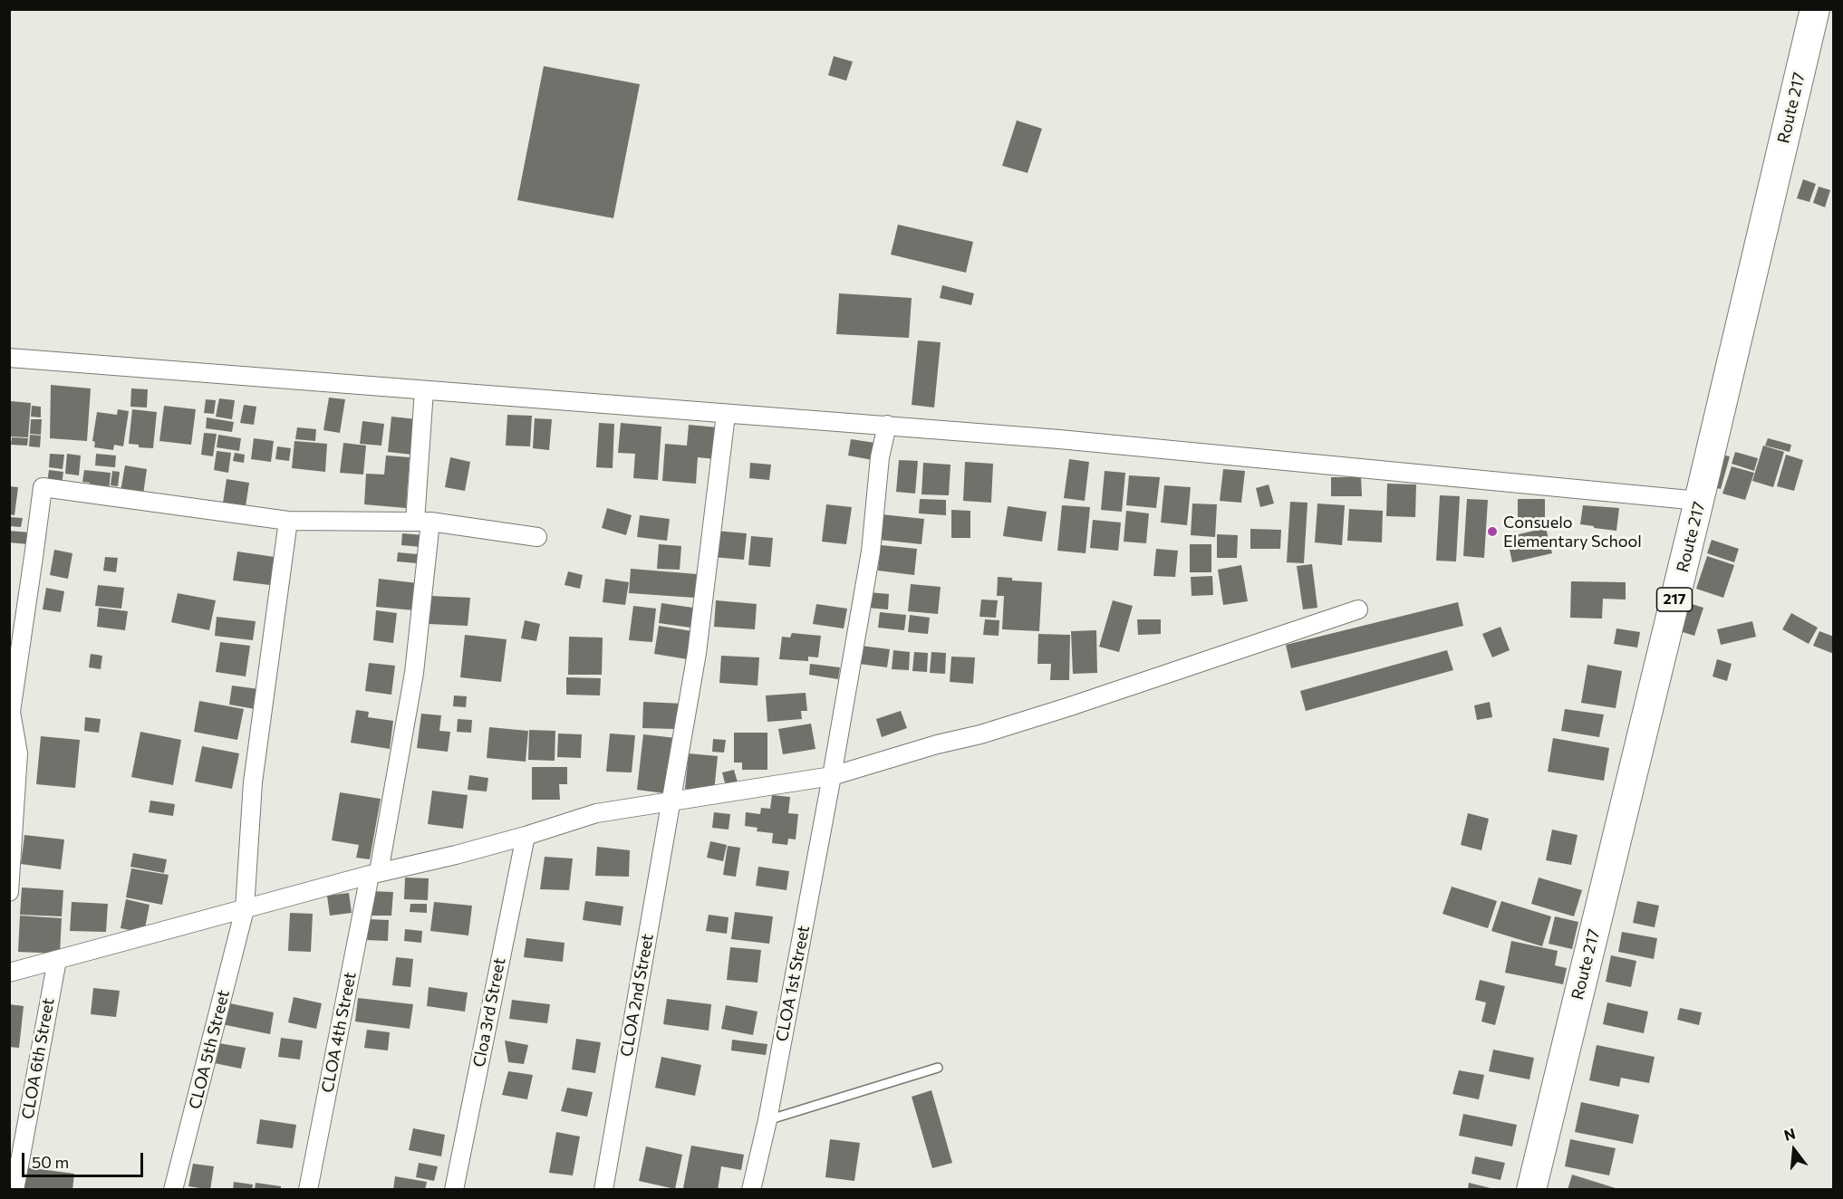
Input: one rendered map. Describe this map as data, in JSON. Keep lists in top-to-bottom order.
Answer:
{
  "streets": {
    "main road": ["Route 217", "217"],
    "street": [
      "CLOA 1st Street",
      "CLOA 2nd Street",
      "Cloa 3rd Street",
      "CLOA 4th Street",
      "CLOA 5th Street",
      "CLOA 6th Street"
    ]
  },
  "places": ["Consuelo Elementary School"],
  "scale_bar": "50 m",
  "north": "top"
}
